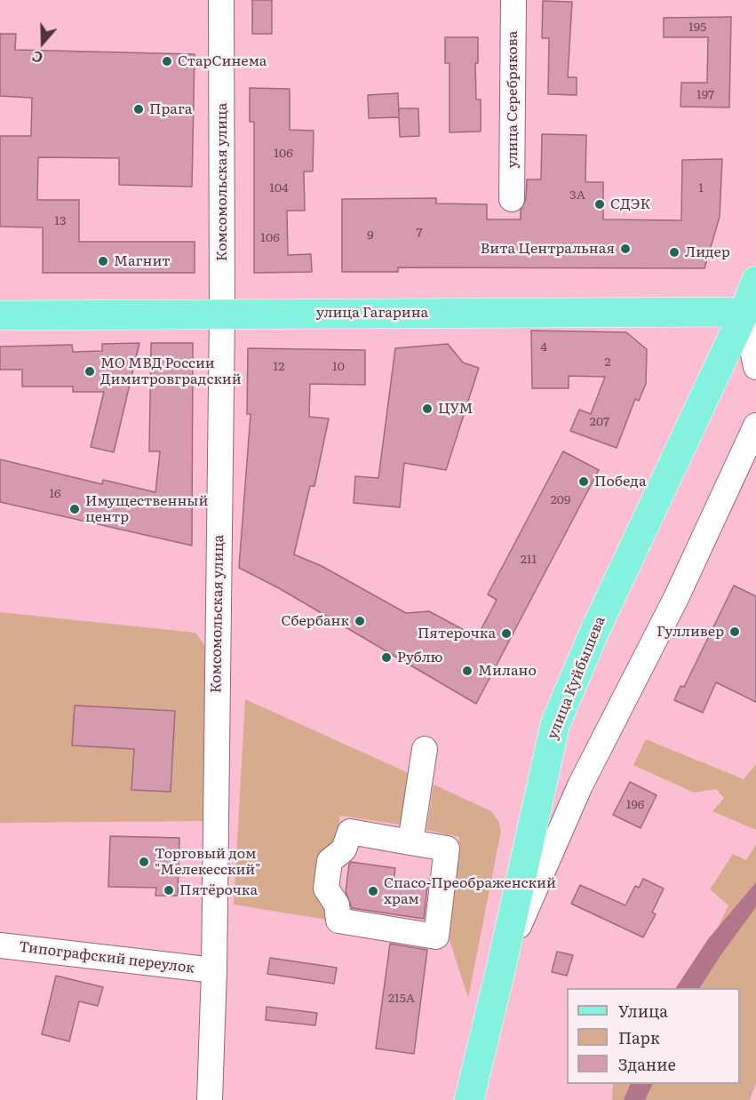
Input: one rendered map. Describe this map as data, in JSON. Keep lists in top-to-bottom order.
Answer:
{
  "streets": {
    "main road": ["улица Гагарина", "улица Куйбышева"],
    "street": ["улица Серебрякова", "Комсомольская улица", "Типографский переулок"]
  },
  "crossings": [
    ["Комсомольская улица", "улица Гагарина"],
    ["Комсомольская улица", "Типографский переулок"],
    ["улица Гагарина", "улица Куйбышева"]
  ],
  "places": [
    "СтарСинема",
    "Прага",
    "СДЭК",
    "Вита Центральная",
    "Лидер",
    "Магнит",
    "МО МВД России Димитровградский",
    "ЦУМ",
    "Победа",
    "Имущественный центр",
    "Сбербанк",
    "Гулливер",
    "Пятерочка",
    "Рублю",
    "Милано",
    "Торговый дом \"Мелекесский\"",
    "Пятёрочка",
    "Спасо-Преображенский храм"
  ],
  "house_numbers": [
    "195",
    "197",
    "106",
    "104",
    "1",
    "3А",
    "13",
    "7",
    "9",
    "106",
    "4",
    "2",
    "12",
    "10",
    "207",
    "16",
    "209",
    "211",
    "196",
    "215А"
  ],
  "legend": ["Улица", "Парк", "Здание"],
  "north": "bottom"
}
